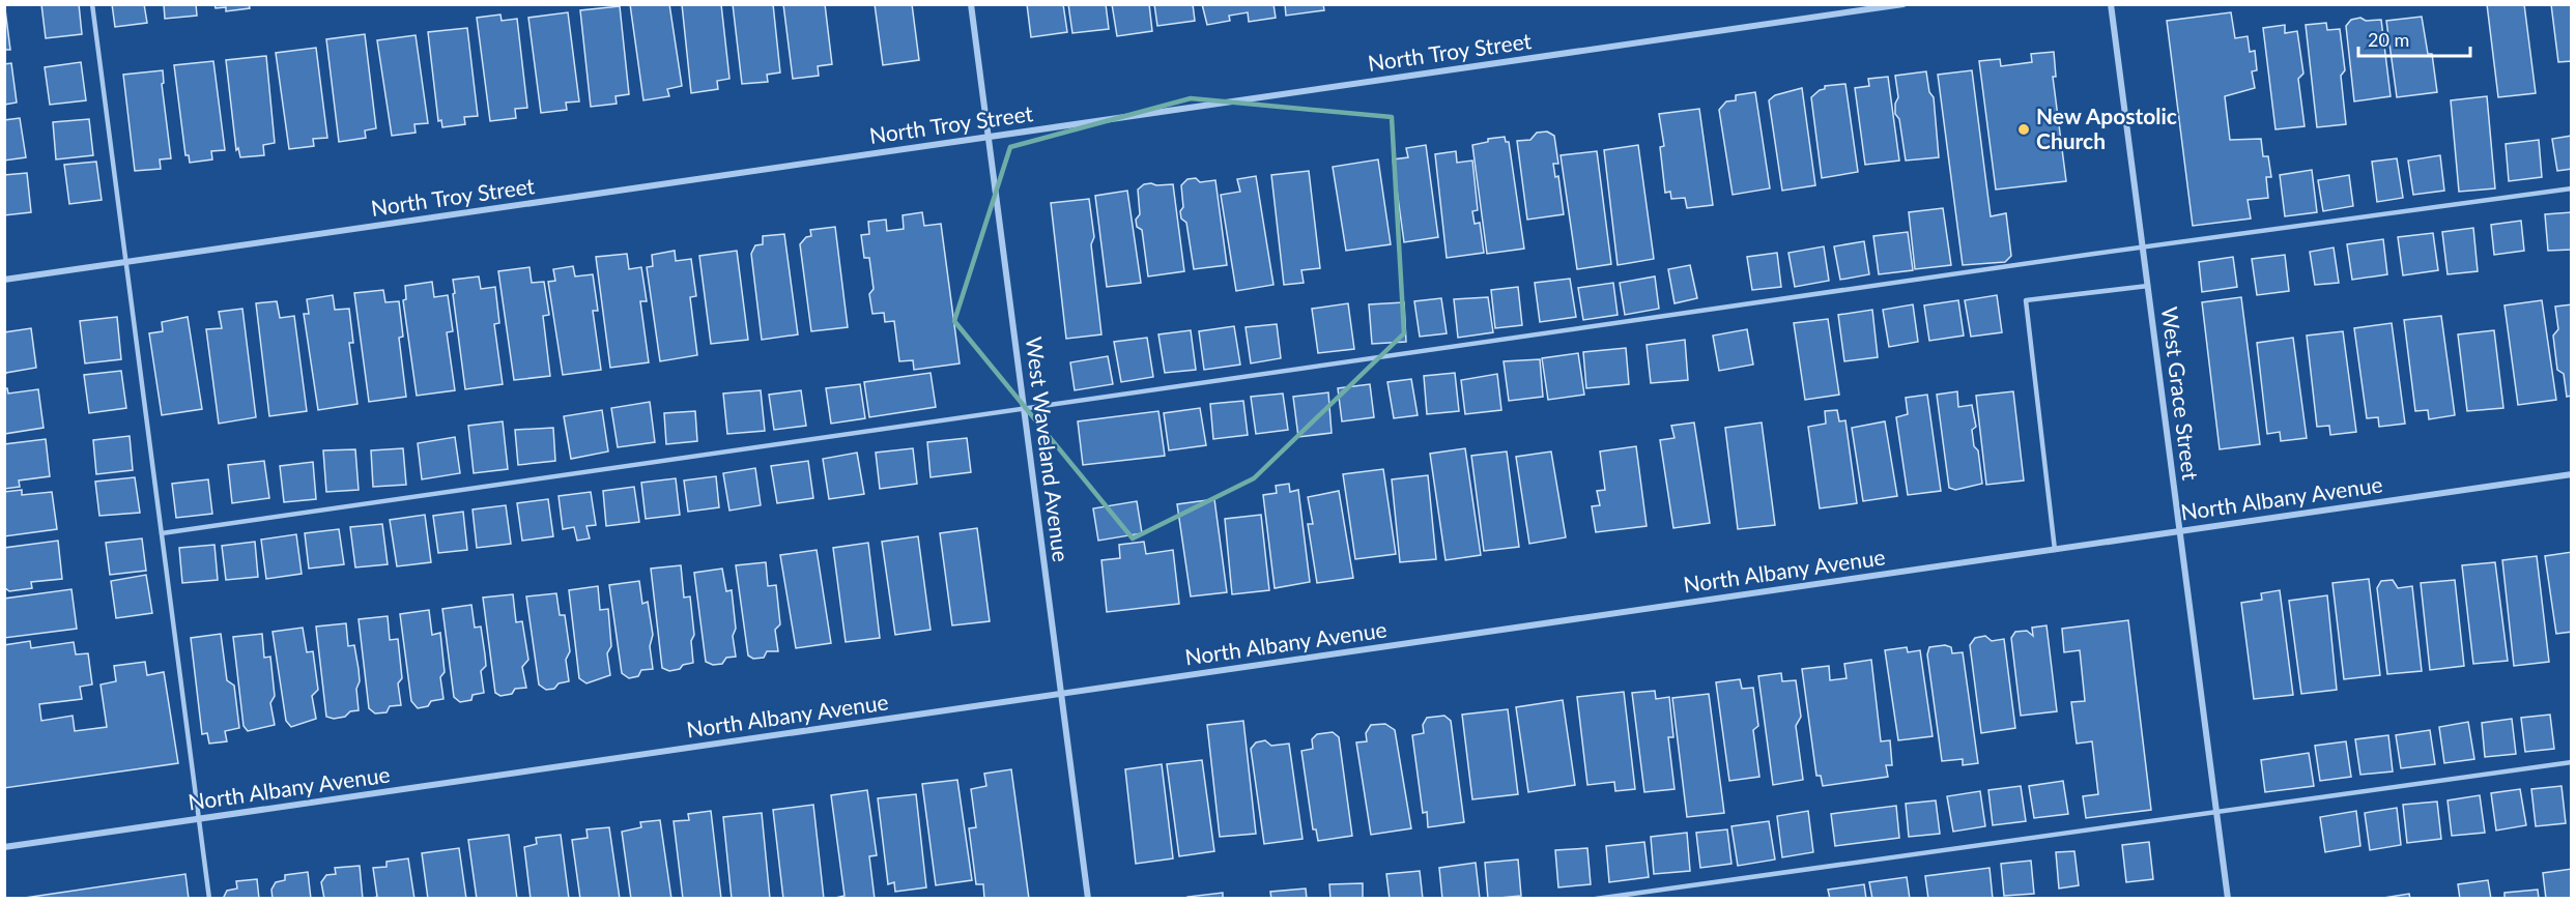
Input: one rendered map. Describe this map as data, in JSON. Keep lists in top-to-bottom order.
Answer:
{
  "streets": {
    "street": [
      "North Troy Street",
      "West Grace Street",
      "West Waveland Avenue",
      "North Albany Avenue"
    ]
  },
  "crossings": [
    ["North Troy Street", "West Waveland Avenue"],
    ["West Grace Street", "North Albany Avenue"],
    ["West Waveland Avenue", "North Albany Avenue"]
  ],
  "places": ["New Apostolic Church"],
  "scale_bar": "20 m"
}
